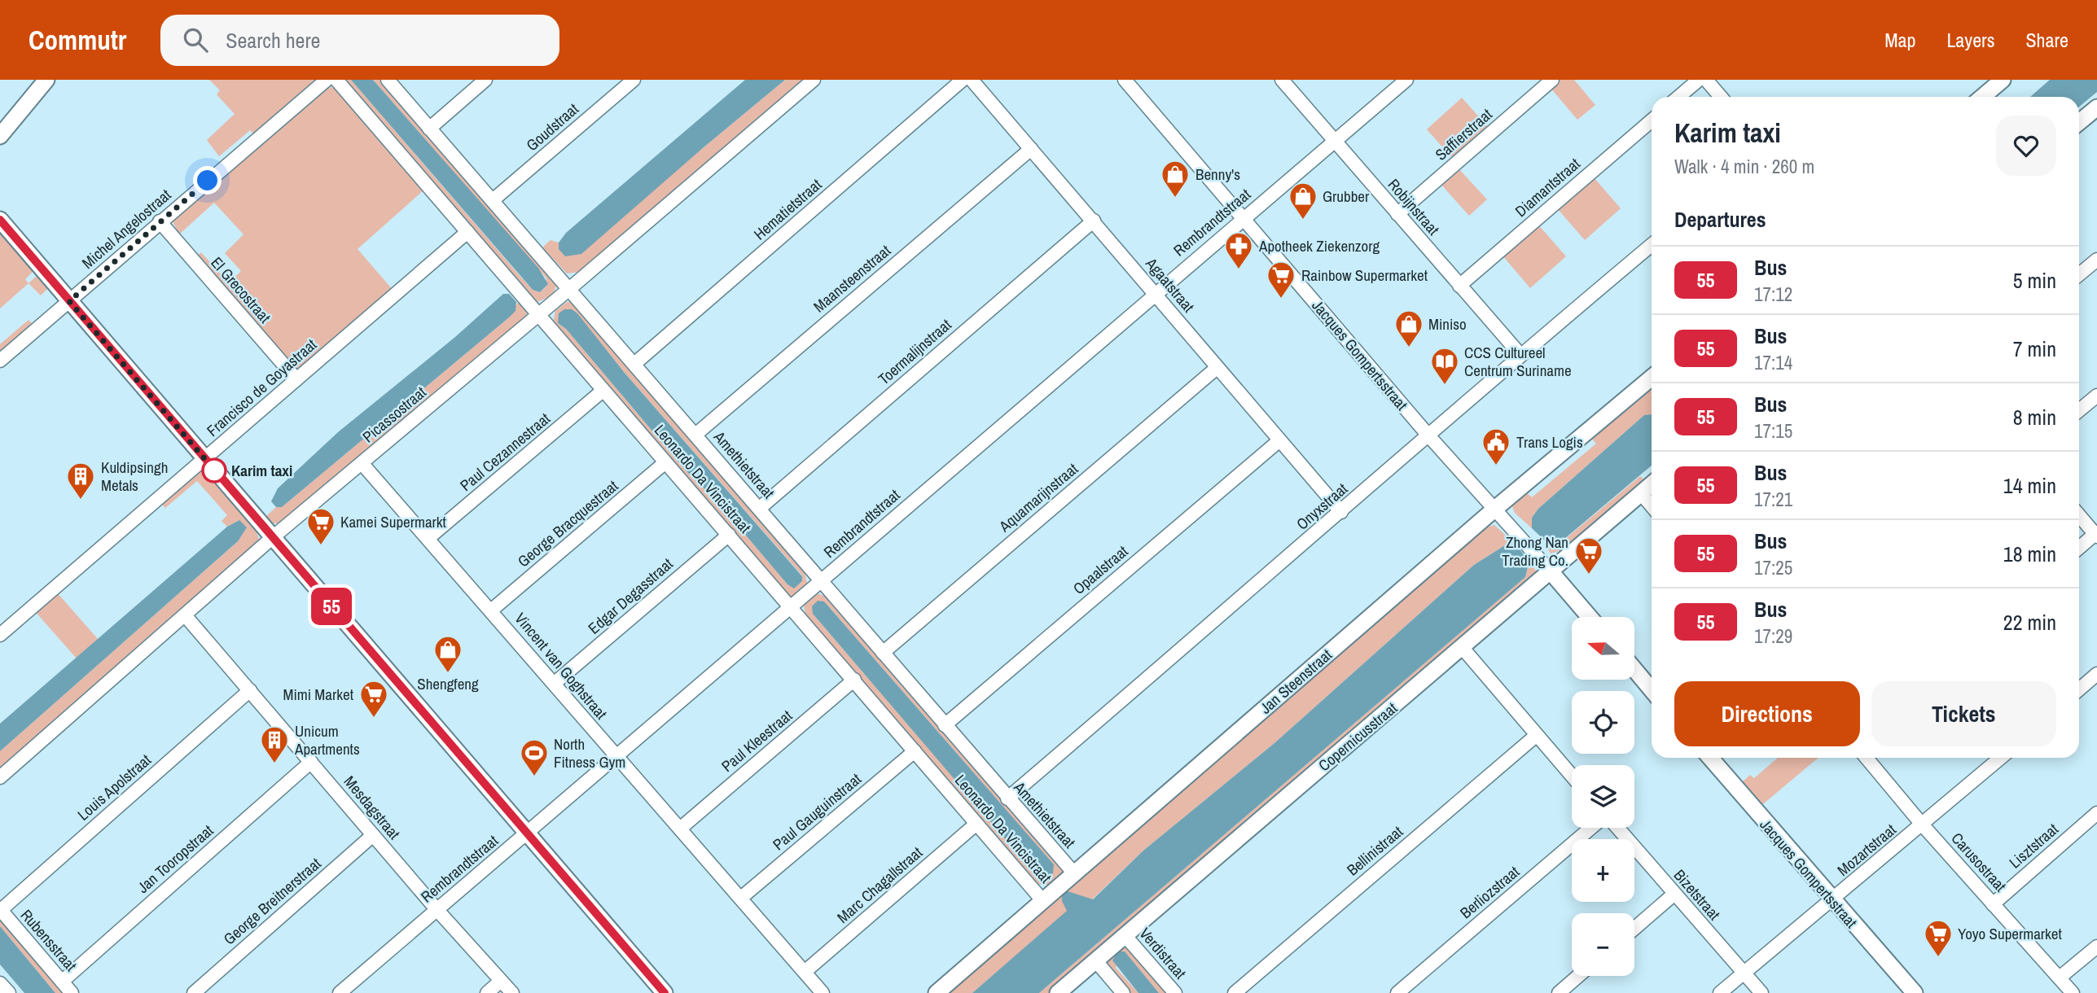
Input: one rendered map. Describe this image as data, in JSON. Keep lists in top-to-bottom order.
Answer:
{
  "streets": {
    "street": [
      "Goudstraat",
      "Saffierstraat",
      "Diamantstraat",
      "Robijnstraat",
      "Hematietstraat",
      "Rembrandtstraat",
      "Michel Angelostraat",
      "Maansteenstraat",
      "Agaatstraat",
      "El Grecostraat",
      "Toermalijnstraat",
      "Jacques Gompertsstraat",
      "Francisco de Goyastraat",
      "Picassostraat",
      "Paul Cezannestraat",
      "Amethietstraat",
      "Leonardo Da Vincistraat",
      "Aquamarijnstraat",
      "Onyxstraat",
      "George Bracquestraat",
      "Opaalstraat",
      "Edgar Degasstraat",
      "Vincent van Goghstraat",
      "Jan Steenstraat",
      "Copernicusstraat",
      "Paul Kleestraat",
      "Louis Apolstraat",
      "Mesdagstraat",
      "Paul Gauguinstraat",
      "Lisztstraat",
      "Mozartstraat",
      "Bellinistraat",
      "Jan Tooropstraat",
      "Carusostraat",
      "Marc Chagallstraat",
      "Berliozstraat",
      "Bizetstraat",
      "George Breitnerstraat",
      "Rubensstraat",
      "Verdistraat"
    ]
  },
  "crossings": [
    ["Goudstraat", "Amethietstraat"],
    ["Saffierstraat", "Robijnstraat"],
    ["Diamantstraat", "Robijnstraat"],
    ["Robijnstraat", "Rembrandtstraat"],
    ["Robijnstraat", "Onyxstraat"],
    ["Hematietstraat", "Amethietstraat"],
    ["Rembrandtstraat", "Agaatstraat"],
    ["Rembrandtstraat", "Jacques Gompertsstraat"],
    ["Rembrandtstraat", "Amethietstraat"],
    ["Rembrandtstraat", "Leonardo Da Vincistraat"],
    ["Rembrandtstraat", "Vincent van Goghstraat"],
    ["Rembrandtstraat", "Mesdagstraat"],
    ["Michel Angelostraat", "El Grecostraat"],
    ["Maansteenstraat", "Agaatstraat"],
    ["Maansteenstraat", "Amethietstraat"],
    ["Agaatstraat", "Toermalijnstraat"],
    ["Agaatstraat", "Aquamarijnstraat"],
    ["Agaatstraat", "Onyxstraat"],
    ["Agaatstraat", "Opaalstraat"],
    ["El Grecostraat", "Francisco de Goyastraat"],
    ["Toermalijnstraat", "Amethietstraat"],
    ["Jacques Gompertsstraat", "Onyxstraat"],
    ["Jacques Gompertsstraat", "Jan Steenstraat"],
    ["Jacques Gompertsstraat", "Copernicusstraat"],
    ["Jacques Gompertsstraat", "Mozartstraat"],
    ["Francisco de Goyastraat", "Leonardo Da Vincistraat"],
    ["Picassostraat", "Amethietstraat"],
    ["Picassostraat", "Leonardo Da Vincistraat"],
    ["Picassostraat", "Vincent van Goghstraat"],
    ["Picassostraat", "Mesdagstraat"],
    ["Paul Cezannestraat", "Leonardo Da Vincistraat"],
    ["Paul Cezannestraat", "Vincent van Goghstraat"],
    ["Amethietstraat", "Aquamarijnstraat"],
    ["Amethietstraat", "Onyxstraat"],
    ["Amethietstraat", "Opaalstraat"],
    ["Amethietstraat", "Jan Steenstraat"],
    ["Leonardo Da Vincistraat", "George Bracquestraat"],
    ["Leonardo Da Vincistraat", "Edgar Degasstraat"],
    ["Leonardo Da Vincistraat", "Jan Steenstraat"],
    ["Leonardo Da Vincistraat", "Paul Kleestraat"],
    ["Leonardo Da Vincistraat", "Paul Gauguinstraat"],
    ["Leonardo Da Vincistraat", "Marc Chagallstraat"],
    ["George Bracquestraat", "Vincent van Goghstraat"],
    ["Edgar Degasstraat", "Vincent van Goghstraat"],
    ["Vincent van Goghstraat", "Paul Kleestraat"],
    ["Vincent van Goghstraat", "Paul Gauguinstraat"],
    ["Vincent van Goghstraat", "Marc Chagallstraat"],
    ["Copernicusstraat", "Verdistraat"],
    ["Louis Apolstraat", "Mesdagstraat"],
    ["Louis Apolstraat", "Rubensstraat"],
    ["Mesdagstraat", "Jan Tooropstraat"],
    ["Mesdagstraat", "George Breitnerstraat"],
    ["Lisztstraat", "Carusostraat"],
    ["Mozartstraat", "Carusostraat"],
    ["Mozartstraat", "Bizetstraat"],
    ["Jan Tooropstraat", "Rubensstraat"]
  ],
  "places": {
    "shop": [
      "Benny's",
      "Grubber",
      "Miniso",
      "Shengfeng"
    ],
    "pharmacy": ["Apotheek Ziekenzorg"],
    "supermarket": [
      "Rainbow Supermarket",
      "Kamei Supermarkt",
      "Zhong Nan Trading Co.",
      "Mimi Market",
      "Yoyo Supermarket"
    ],
    "library": ["CCS Cultureel Centrum Suriname"],
    "public building": ["Trans Logis"],
    "other": ["Karim taxi"],
    "building": ["Kuldipsingh Metals", "Unicum Apartments"],
    "sports": ["North Fitness Gym"]
  },
  "lines": ["bus line 55"],
  "north": "left",
  "page": {
    "header": "Commutr",
    "search": "Search here",
    "nav": ["Map", "Layers", "Share"],
    "on_map": "55",
    "heading": [
      ["Karim taxi", "Walk · 4 min · 260 m"],
      "Departures"
    ],
    "list": [
      {
        "mark": "55",
        "name": "Bus",
        "note": "17:12",
        "value": "5 min"
      },
      {
        "mark": "55",
        "name": "Bus",
        "note": "17:14",
        "value": "7 min"
      },
      {
        "mark": "55",
        "name": "Bus",
        "note": "17:15",
        "value": "8 min"
      },
      {
        "mark": "55",
        "name": "Bus",
        "note": "17:21",
        "value": "14 min"
      },
      {
        "mark": "55",
        "name": "Bus",
        "note": "17:25",
        "value": "18 min"
      },
      {
        "mark": "55",
        "name": "Bus",
        "note": "17:29",
        "value": "22 min"
      }
    ],
    "map_buttons": ["+", "−"],
    "buttons": ["Directions", "Tickets"]
  }
}
